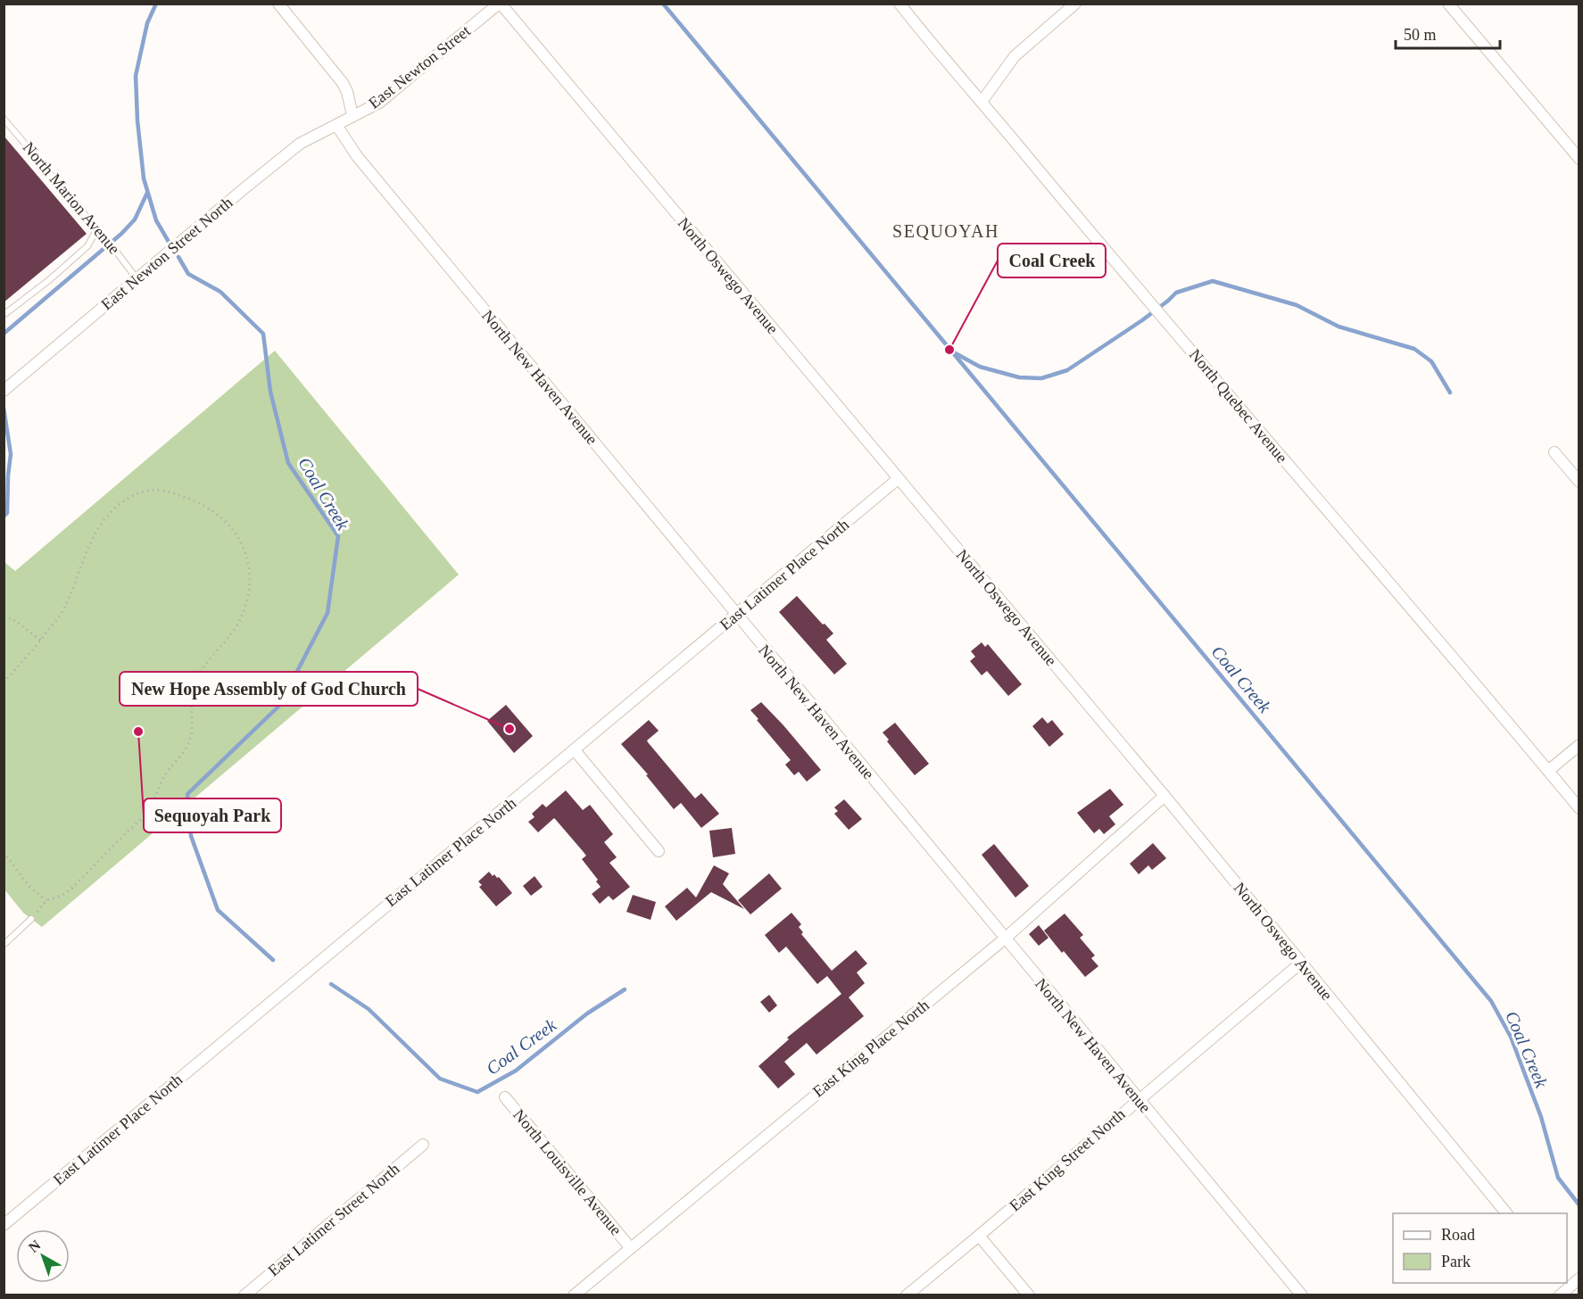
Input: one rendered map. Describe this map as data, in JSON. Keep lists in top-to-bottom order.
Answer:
{
  "streets": {
    "street": [
      "East Newton Street",
      "East Newton Street North",
      "North Oswego Avenue",
      "North New Haven Avenue",
      "North Quebec Avenue",
      "East Latimer Place North",
      "East King Place North",
      "East King Street North",
      "North Louisville Avenue",
      "East Latimer Street North"
    ],
    "lane": ["North Marion Avenue"]
  },
  "crossings": [
    ["East Newton Street", "East Newton Street North"],
    ["East Newton Street", "North Oswego Avenue"],
    ["East Newton Street", "North New Haven Avenue"],
    ["North Marion Avenue", "East Newton Street North"],
    ["East Newton Street North", "North New Haven Avenue"],
    ["North Oswego Avenue", "East Latimer Place North"],
    ["North Oswego Avenue", "East King Place North"],
    ["North Oswego Avenue", "East King Street North"],
    ["North New Haven Avenue", "East Latimer Place North"],
    ["North New Haven Avenue", "East King Place North"],
    ["North New Haven Avenue", "East King Street North"],
    ["East King Place North", "North Louisville Avenue"]
  ],
  "districts": ["SEQUOYAH"],
  "water": ["Coal Creek"],
  "places": ["Coal Creek", "New Hope Assembly of God Church", "Sequoyah Park"],
  "legend": ["Road", "Park"],
  "scale_bar": "50 m",
  "north": "top left"
}
